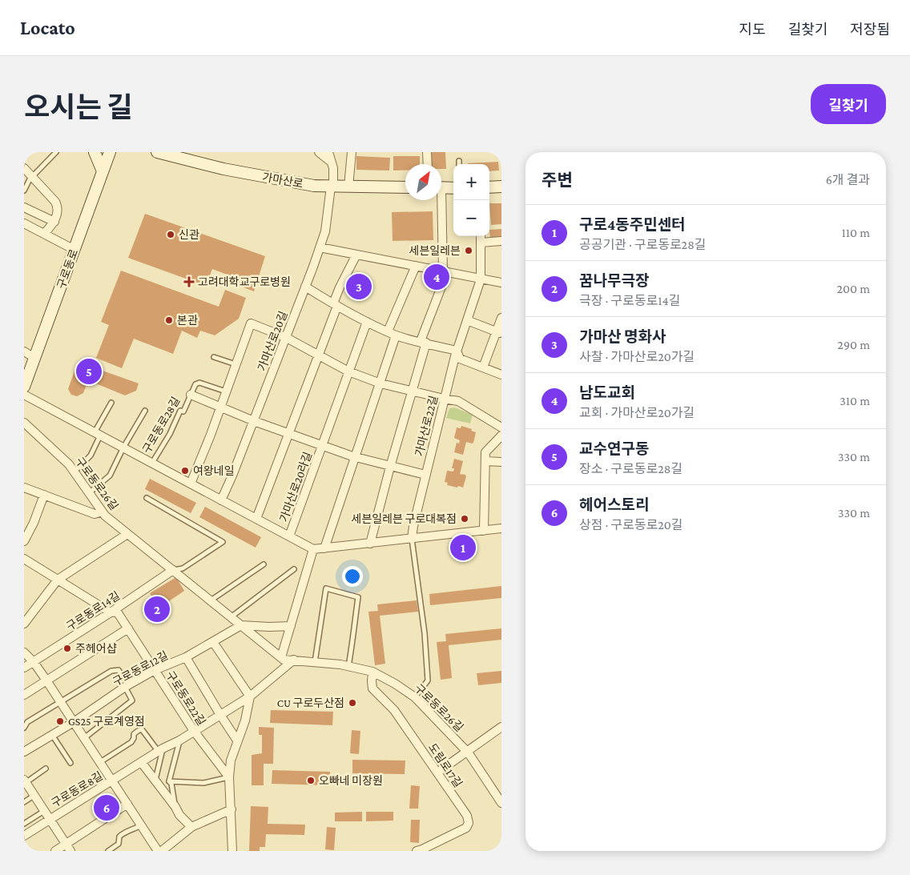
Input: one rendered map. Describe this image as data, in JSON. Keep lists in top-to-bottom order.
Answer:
{
  "streets": {
    "main road": ["가마산로", "구로동로"],
    "street": [
      "가마산로20길",
      "구로동로28길",
      "가마산로22길",
      "구로동로26길",
      "가마산로20라길",
      "구로동로14길",
      "구로동로12길",
      "구로동로22길",
      "도림로17길",
      "구로동로8길"
    ]
  },
  "crossings": [
    ["가마산로", "가마산로20길"],
    ["가마산로20길", "구로동로28길"],
    ["가마산로20길", "가마산로20라길"],
    ["구로동로28길", "구로동로26길"],
    ["구로동로28길", "가마산로20라길"],
    ["가마산로22길", "가마산로20라길"],
    ["구로동로26길", "구로동로14길"],
    ["구로동로26길", "구로동로12길"],
    ["구로동로26길", "도림로17길"],
    ["구로동로26길", "구로동로8길"],
    ["구로동로14길", "구로동로22길"],
    ["구로동로12길", "구로동로22길"],
    ["구로동로22길", "구로동로8길"]
  ],
  "places": {
    "other": [
      "신관",
      "세븐일레븐",
      "본관",
      "여왕네일",
      "세븐일레븐 구로대복점",
      "주헤어샵",
      "CU 구로두산점",
      "GS25 구로계영점",
      "오빠네 미장원"
    ],
    "health": ["고려대학교구로병원"]
  },
  "north": "top right",
  "page": {
    "header": "Locato",
    "nav": ["지도", "길찾기", "저장됨"],
    "title": "오시는 길",
    "buttons": "길찾기",
    "heading": ["주변", "6개 결과"],
    "map_buttons": ["+", "−"],
    "list": [
      {
        "mark": "1",
        "name": "구로4동주민센터",
        "note": "공공기관 · 구로동로28길",
        "value": "110 m"
      },
      {
        "mark": "2",
        "name": "꿈나무극장",
        "note": "극장 · 구로동로14길",
        "value": "200 m"
      },
      {
        "mark": "3",
        "name": "가마산 명화사",
        "note": "사찰 · 가마산로20가길",
        "value": "290 m"
      },
      {
        "mark": "4",
        "name": "남도교회",
        "note": "교회 · 가마산로20가길",
        "value": "310 m"
      },
      {
        "mark": "5",
        "name": "교수연구동",
        "note": "장소 · 구로동로28길",
        "value": "330 m"
      },
      {
        "mark": "6",
        "name": "헤어스토리",
        "note": "상점 · 구로동로20길",
        "value": "330 m"
      }
    ],
    "pins": [
      "4",
      "3",
      "5",
      "1",
      "2",
      "6"
    ]
  }
}
